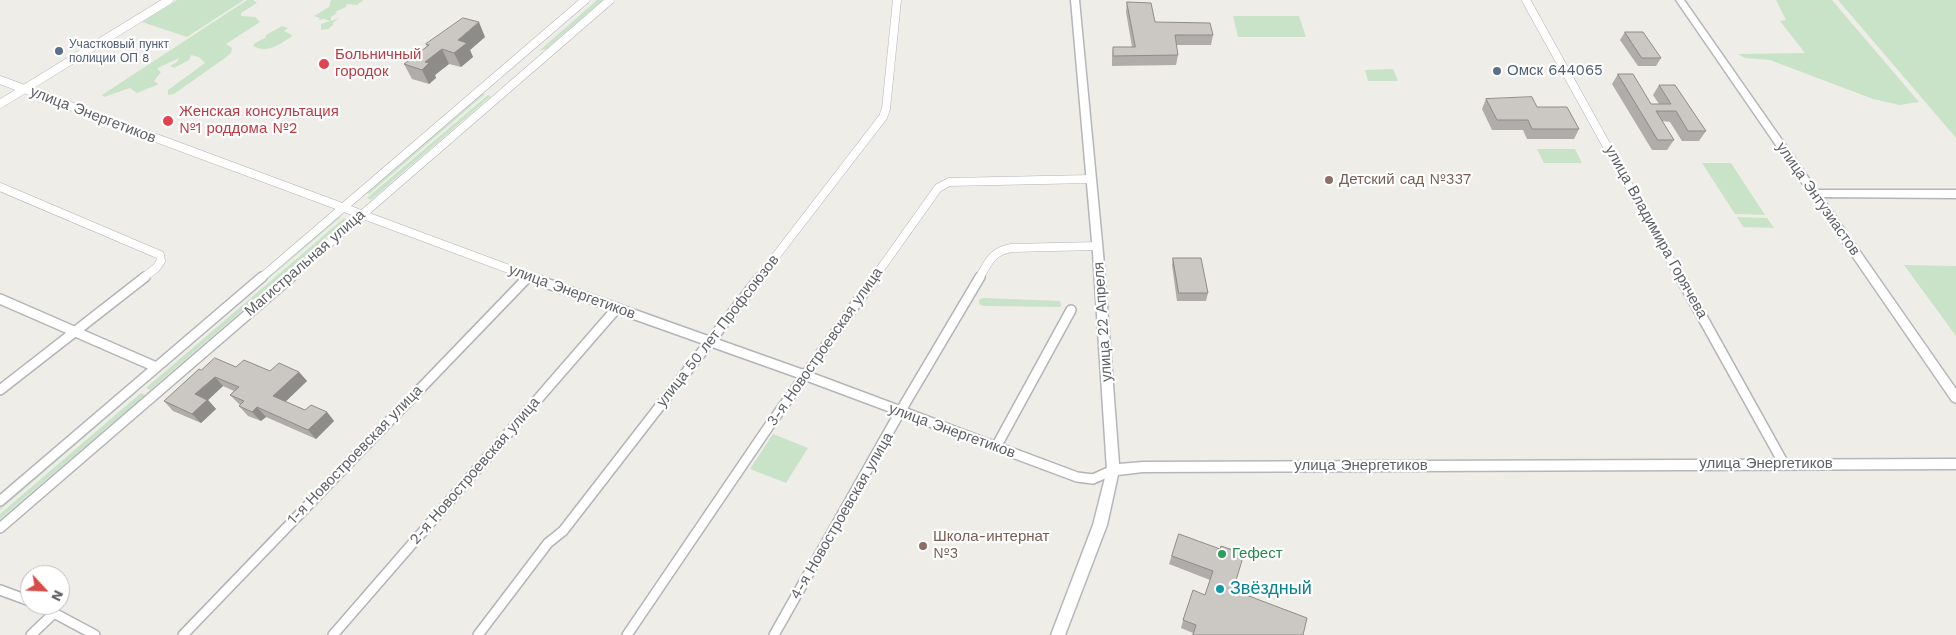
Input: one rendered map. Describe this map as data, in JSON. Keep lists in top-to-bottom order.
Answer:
{
  "streets": {
    "main road": ["улица Энергетиков", "улица Энтузиастов", "улица 22 Апреля"],
    "street": [
      "улица Владимира Горячева",
      "Магистральная улица",
      "улица 50 лет Профсоюзов",
      "3-я Новостроевская улица",
      "1-я Новостроевская улица",
      "2-я Новостроевская улица",
      "4-я Новостроевская улица"
    ]
  },
  "crossings": [
    ["улица Энергетиков", "улица Владимира Горячева"],
    ["улица Энергетиков", "Магистральная улица"],
    ["улица Энергетиков", "улица 22 Апреля"],
    ["улица Энергетиков", "улица 50 лет Профсоюзов"],
    ["улица Энергетиков", "3-я Новостроевская улица"],
    ["улица Энергетиков", "1-я Новостроевская улица"],
    ["улица Энергетиков", "2-я Новостроевская улица"],
    ["улица Энергетиков", "4-я Новостроевская улица"],
    ["улица 22 Апреля", "3-я Новостроевская улица"],
    ["улица 22 Апреля", "4-я Новостроевская улица"]
  ],
  "places": [
    "Участковый пункт полиции ОП 8",
    "Больничный городок",
    "Омск 644065",
    "Женская консультация №1 роддома №2",
    "Детский сад №337",
    "Школа-интернат №3",
    "Гефест",
    "Звёздный"
  ],
  "north": "bottom right"
}
